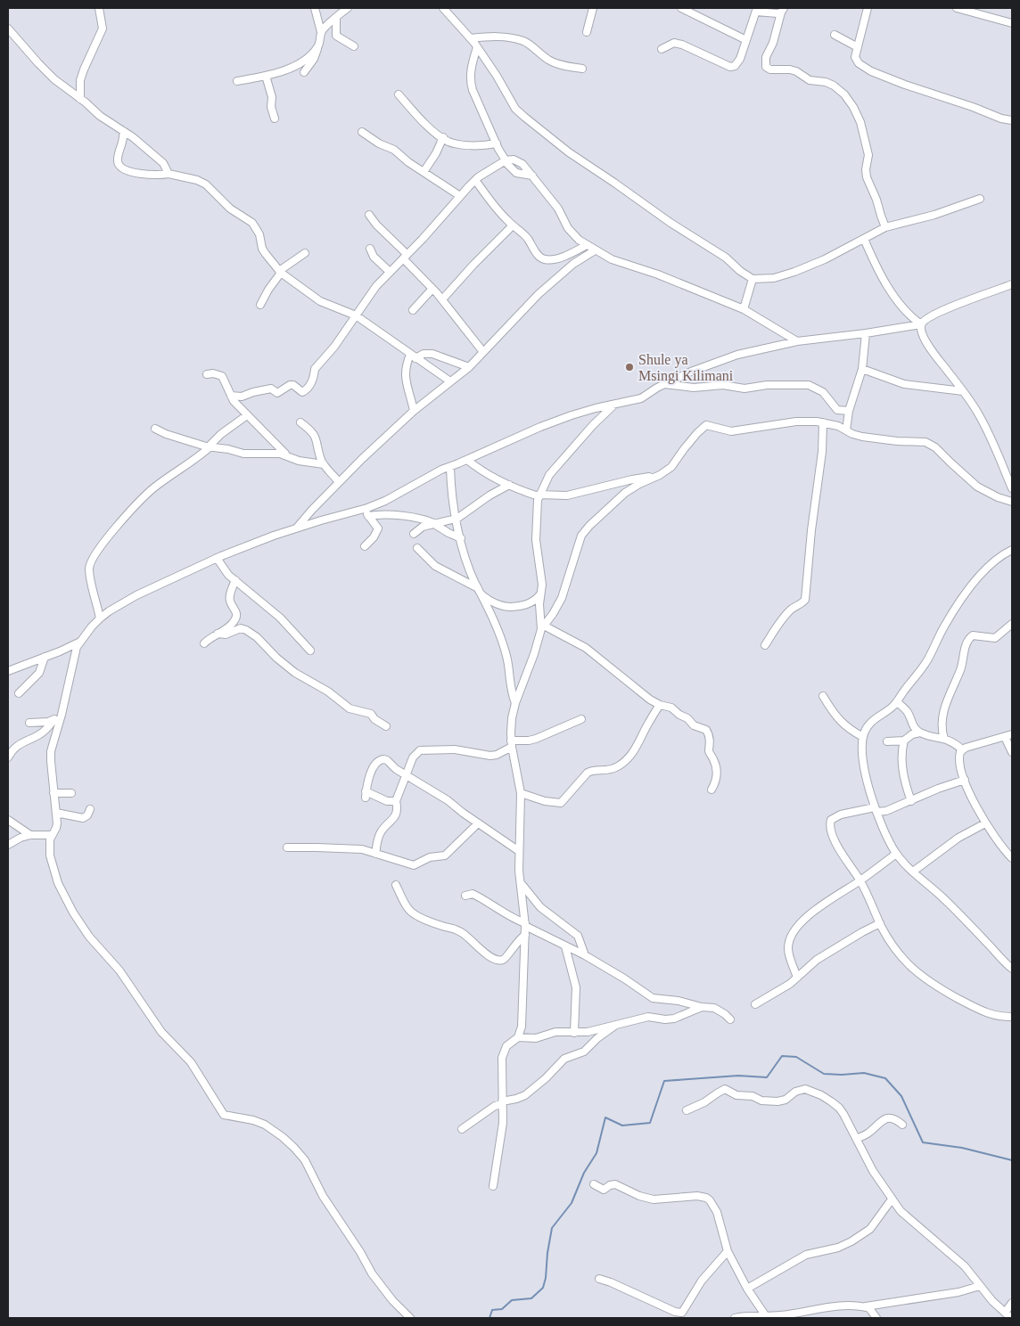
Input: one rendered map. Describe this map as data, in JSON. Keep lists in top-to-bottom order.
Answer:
{
  "places": ["Shule ya Msingi Kilimani"]
}
